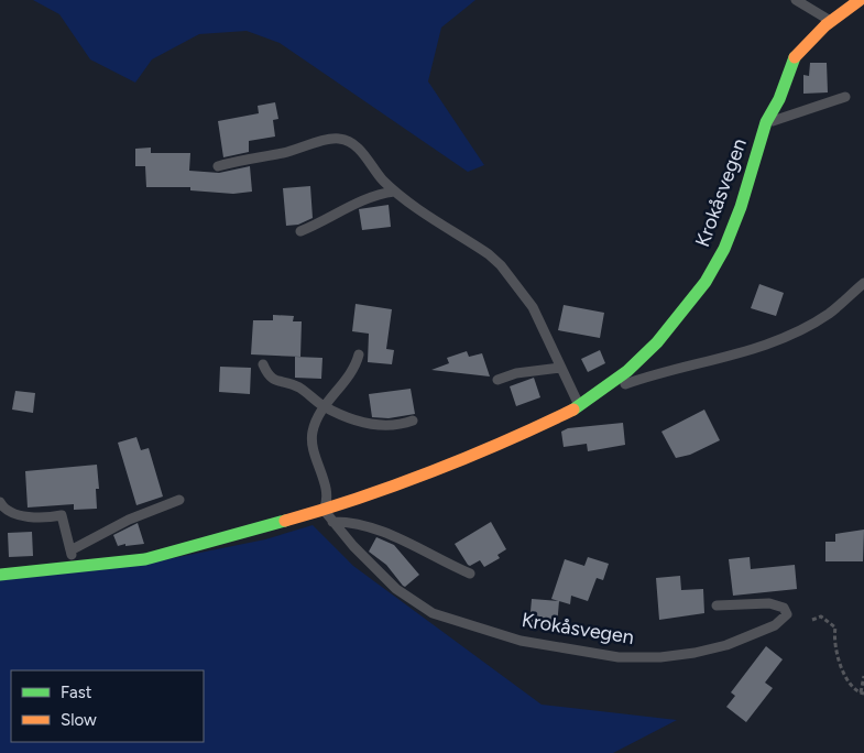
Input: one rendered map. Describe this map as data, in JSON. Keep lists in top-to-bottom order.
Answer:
{
  "streets": {
    "street": ["Krokåsvegen"]
  },
  "legend": ["Fast", "Slow"]
}
